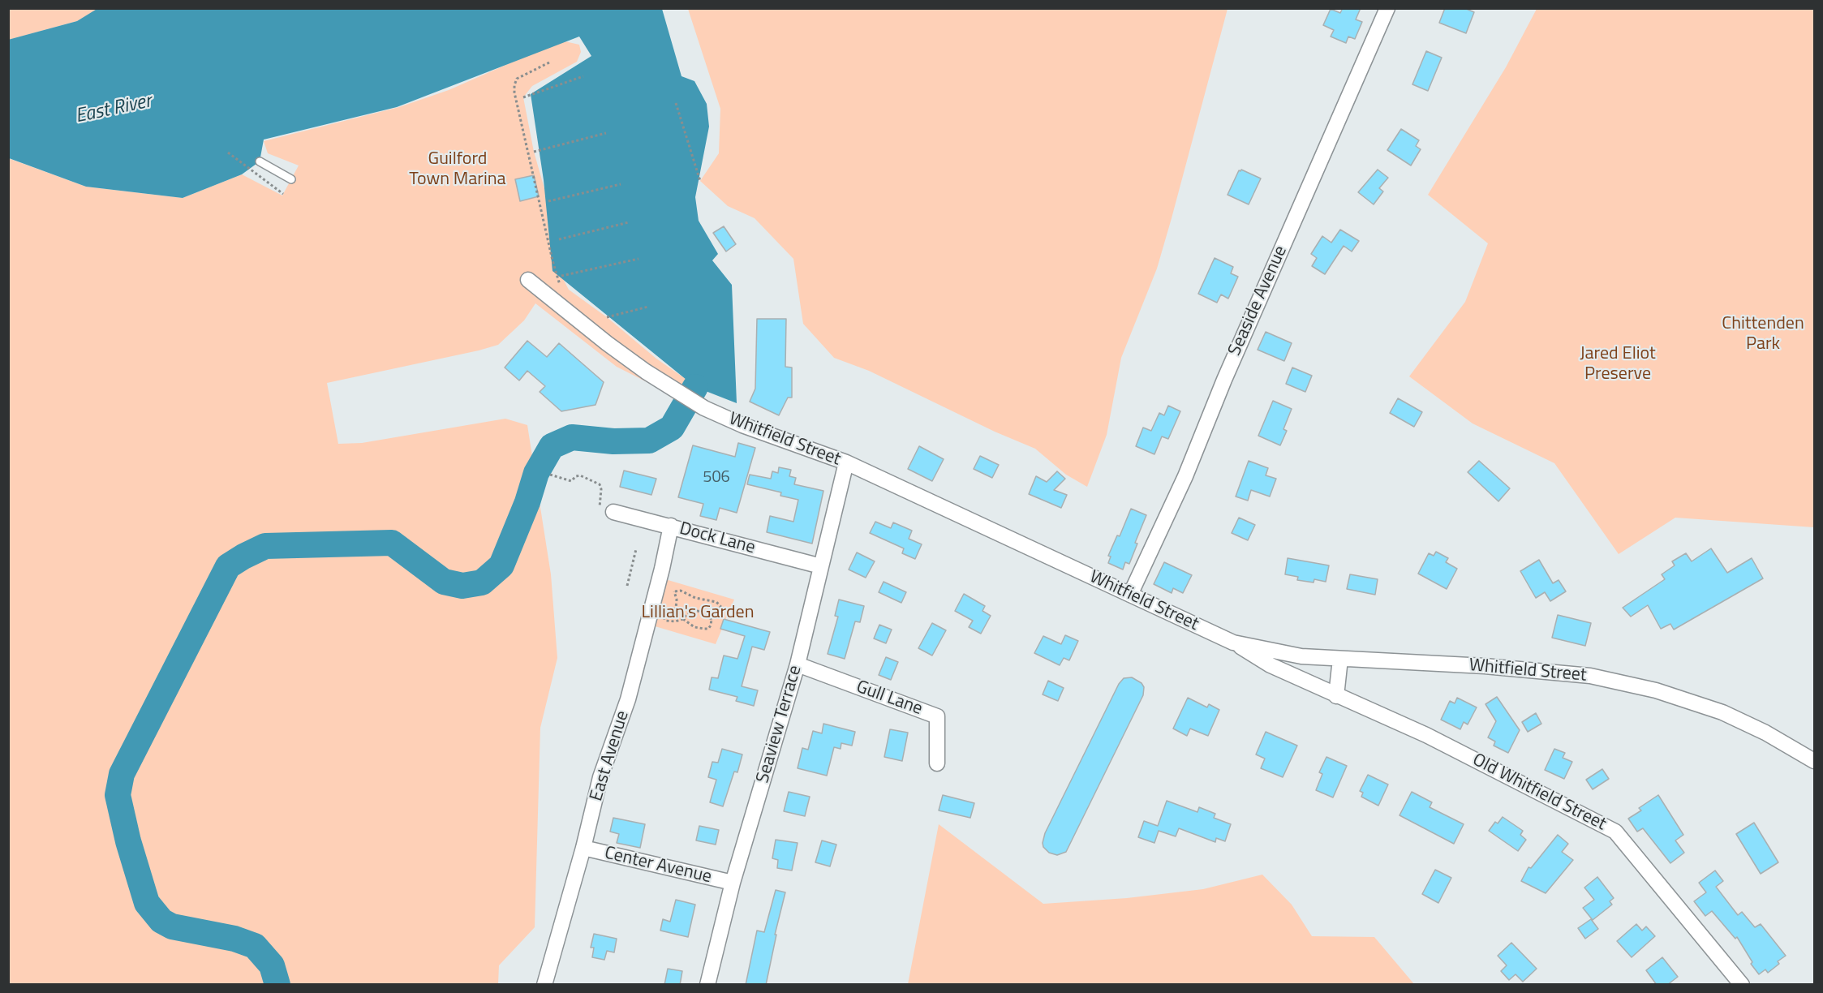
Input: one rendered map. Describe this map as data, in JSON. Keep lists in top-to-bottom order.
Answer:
{
  "streets": {
    "street": [
      "Seaside Avenue",
      "Whitfield Street",
      "Dock Lane",
      "Gull Lane",
      "Seaview Terrace",
      "East Avenue",
      "Old Whitfield Street",
      "Center Avenue"
    ]
  },
  "crossings": [
    ["Seaside Avenue", "Whitfield Street"],
    ["Whitfield Street", "Seaview Terrace"],
    ["Whitfield Street", "Old Whitfield Street"],
    ["Dock Lane", "Seaview Terrace"],
    ["Dock Lane", "East Avenue"],
    ["Gull Lane", "Seaview Terrace"],
    ["Seaview Terrace", "Center Avenue"],
    ["East Avenue", "Center Avenue"]
  ],
  "water": ["East River"],
  "parks": [
    "Guilford Town Marina",
    "Chittenden Park",
    "Jared Eliot Preserve",
    "Lillian's Garden"
  ],
  "house_numbers": ["506"]
}
